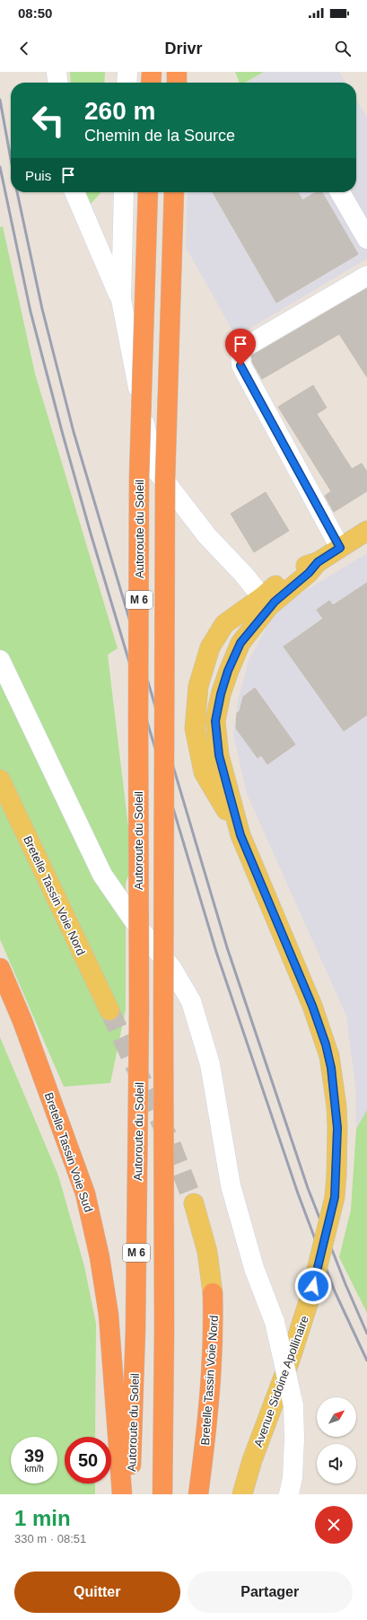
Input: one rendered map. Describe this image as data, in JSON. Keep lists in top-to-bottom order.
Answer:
{
  "streets": {
    "highway": [
      "Autoroute du Soleil",
      "M 6",
      "Bretelle Tassin Voie Nord",
      "Bretelle Tassin Voie Sud"
    ],
    "main road": ["Avenue Sidoine Apollinaire"]
  },
  "north": "top right",
  "page": {
    "status": "08:50",
    "header": "Drivr",
    "turn": ["260 m", "Chemin de la Source"],
    "then": "Puis",
    "speed": "39 km/h",
    "limit": "50",
    "heading": ["1 min", "330 m · 08:51"],
    "buttons": ["Quitter", "Partager"]
  }
}
